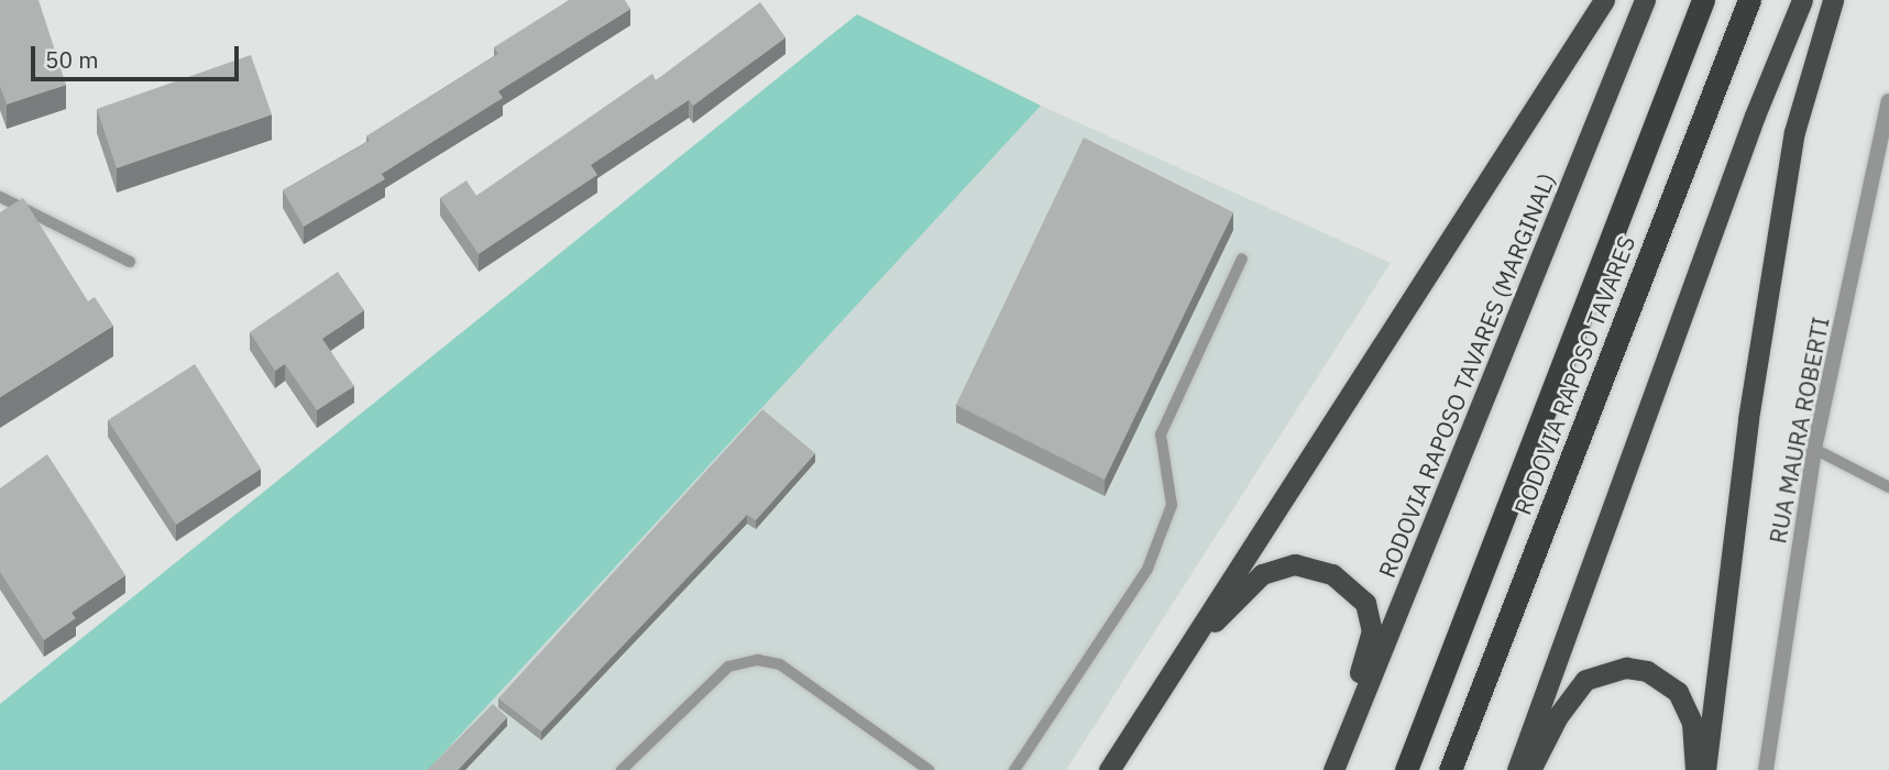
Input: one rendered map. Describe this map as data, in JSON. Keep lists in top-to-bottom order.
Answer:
{
  "streets": {
    "highway": ["RODOVIA RAPOSO TAVARES (MARGINAL)", "RODOVIA RAPOSO TAVARES"],
    "street": ["RUA MAURA ROBERTI"]
  },
  "scale_bar": "50 m"
}
